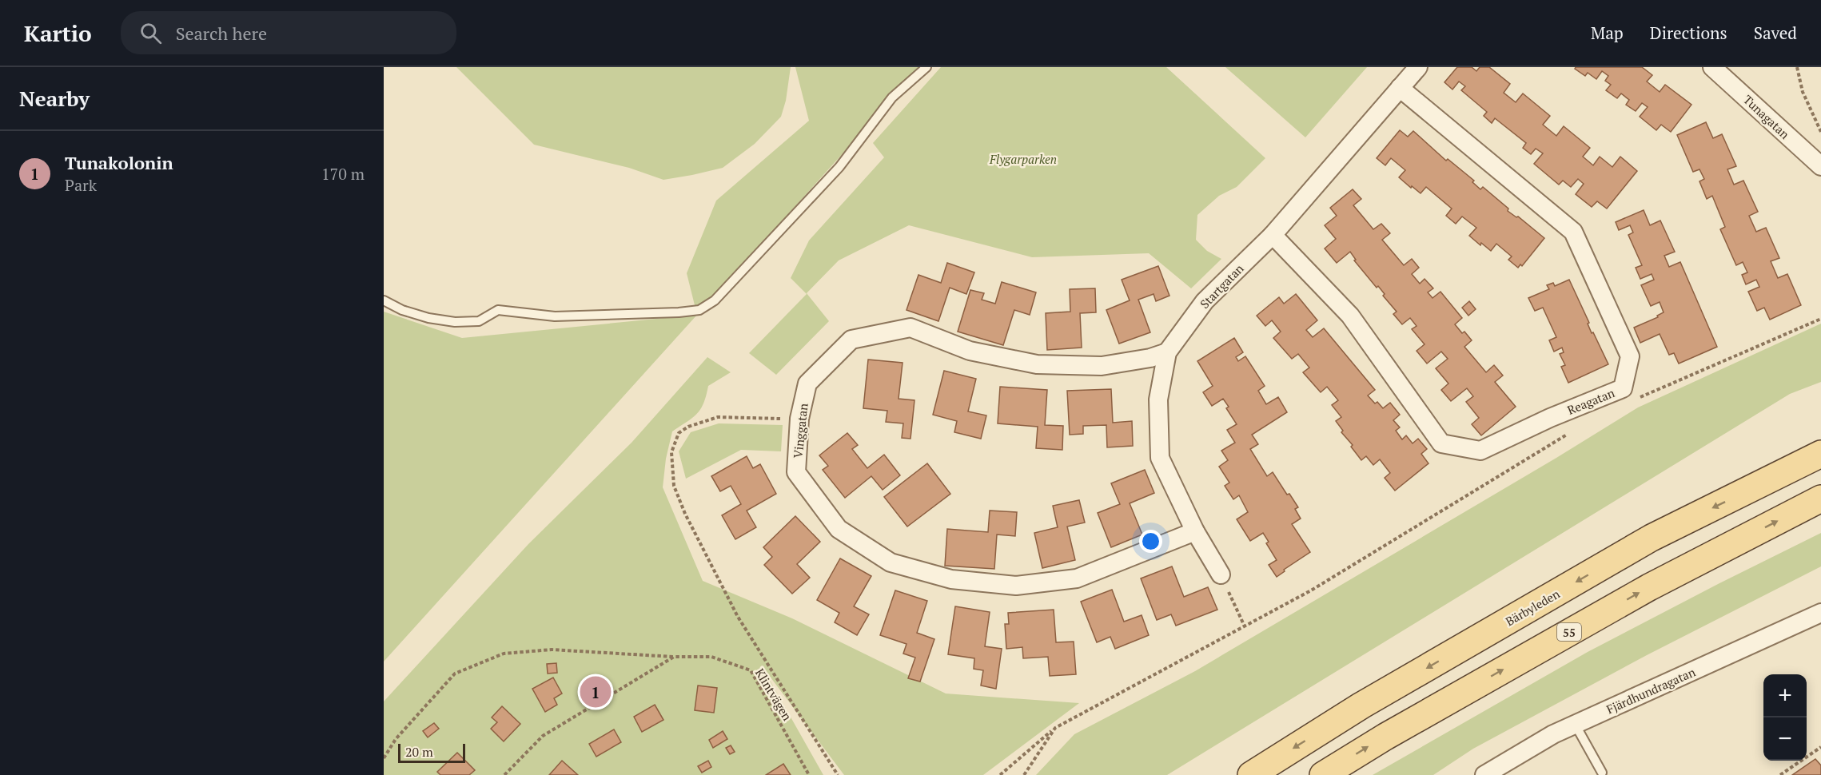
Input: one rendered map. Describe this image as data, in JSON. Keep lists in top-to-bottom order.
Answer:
{
  "streets": {
    "main road": ["Bärbyleden", "55"],
    "street": [
      "Tunagatan",
      "Startgatan",
      "Reagatan",
      "Vinggatan",
      "Fjärdhundragatan"
    ],
    "path": ["Klintvägen"]
  },
  "crossings": [
    ["Startgatan", "Reagatan"],
    ["Startgatan", "Vinggatan"]
  ],
  "parks": ["Flygarparken"],
  "scale_bar": "20 m",
  "page": {
    "header": "Kartio",
    "search": "Search here",
    "nav": ["Map", "Directions", "Saved"],
    "heading": "Nearby",
    "list": [
      {
        "mark": "1",
        "name": "Tunakolonin",
        "note": "Park",
        "value": "170 m"
      }
    ],
    "map_buttons": ["+", "−"],
    "pins": "1",
    "scale": "20 m"
  }
}
